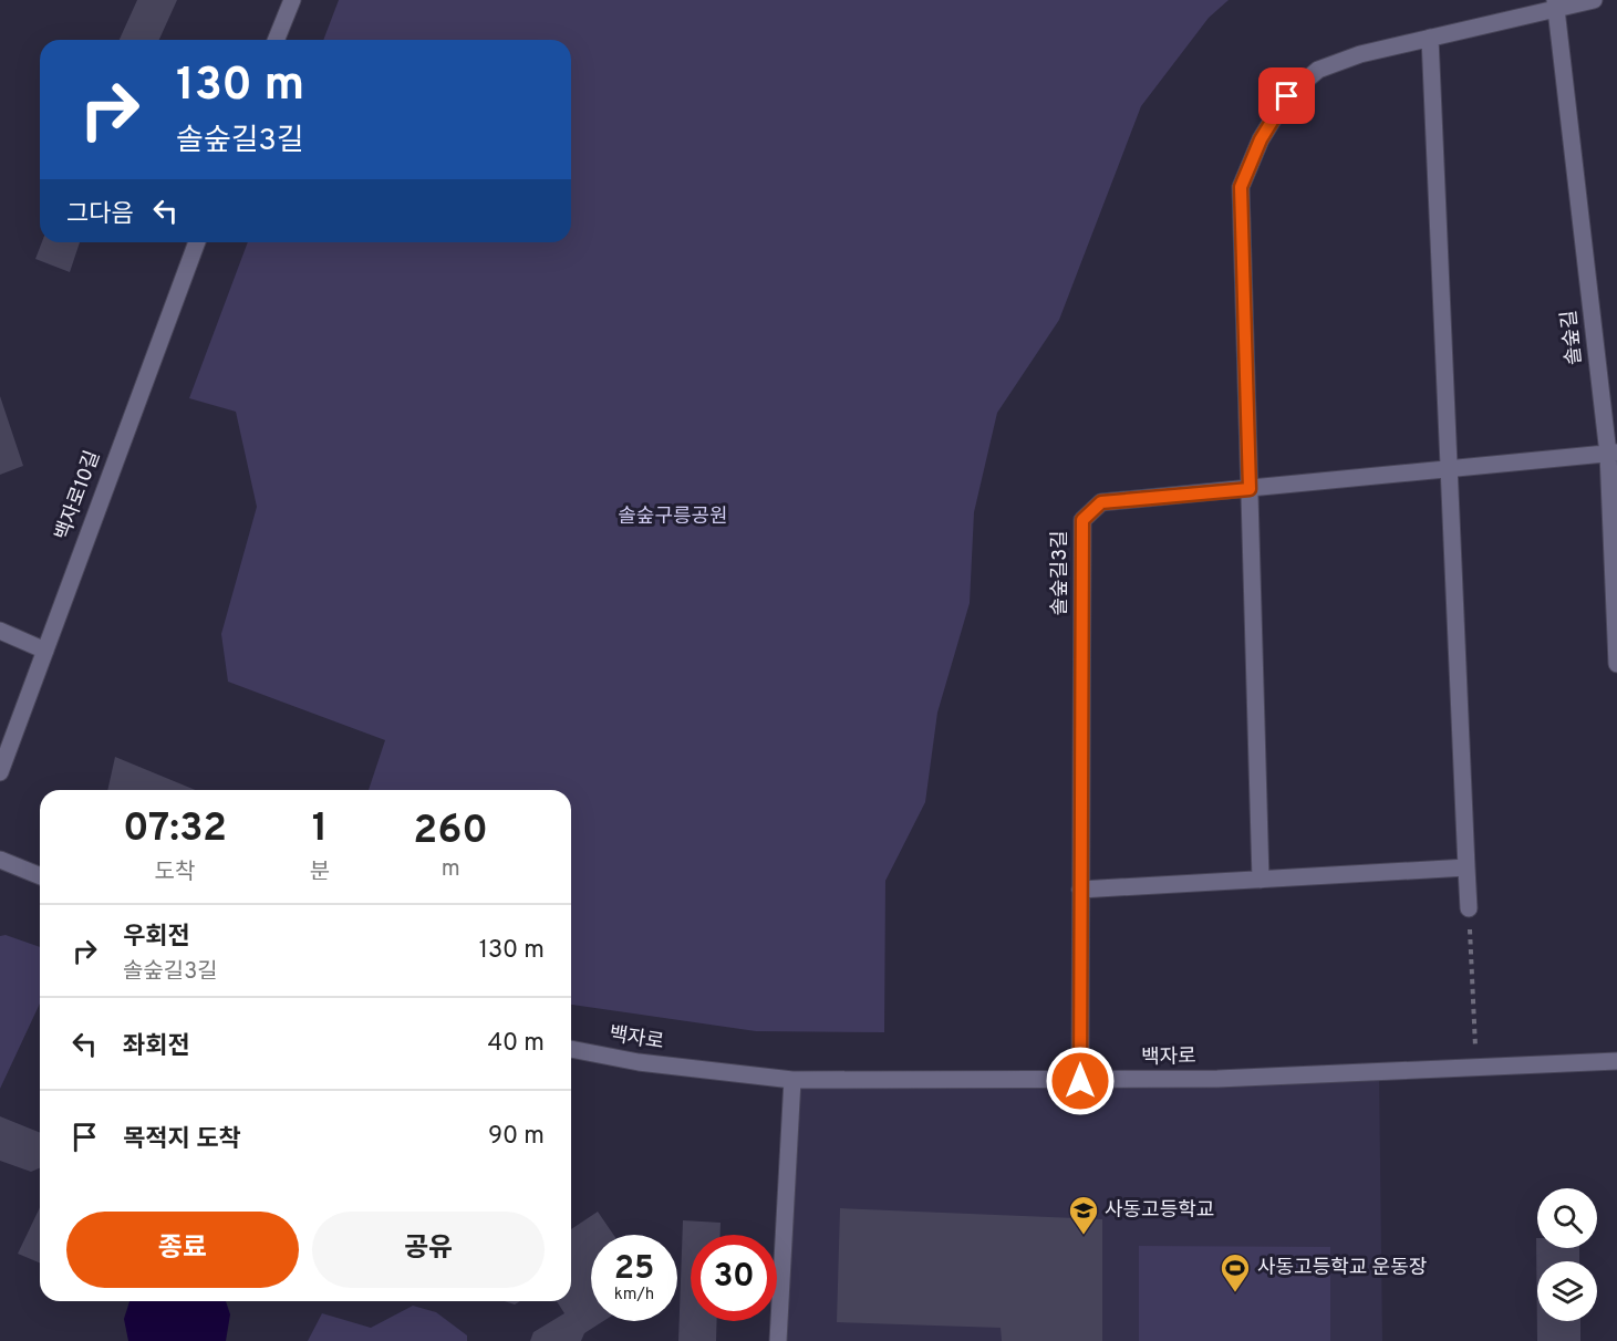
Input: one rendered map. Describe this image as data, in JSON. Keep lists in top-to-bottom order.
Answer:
{
  "streets": {
    "street": [
      "솔숲길",
      "백자로10길",
      "솔숲길3길",
      "백자로"
    ]
  },
  "crossings": [
    ["솔숲길", "솔숲길3길"],
    ["솔숲길3길", "백자로"]
  ],
  "parks": ["솔숲구릉공원"],
  "places": {
    "school or university": ["사동고등학교"],
    "sports": ["사동고등학교 운동장"]
  },
  "page": {
    "turn": ["130 m", "솔숲길3길"],
    "then": "그다음",
    "eta": [
      "07:32",
      "도착",
      "1",
      "분",
      "260",
      "m"
    ],
    "list": [
      {
        "name": "우회전",
        "note": "솔숲길3길",
        "value": "130 m"
      },
      {
        "name": "좌회전",
        "value": "40 m"
      },
      {
        "name": "목적지 도착",
        "value": "90 m"
      }
    ],
    "buttons": ["종료", "공유"],
    "speed": "25 km/h",
    "limit": "30"
  }
}
